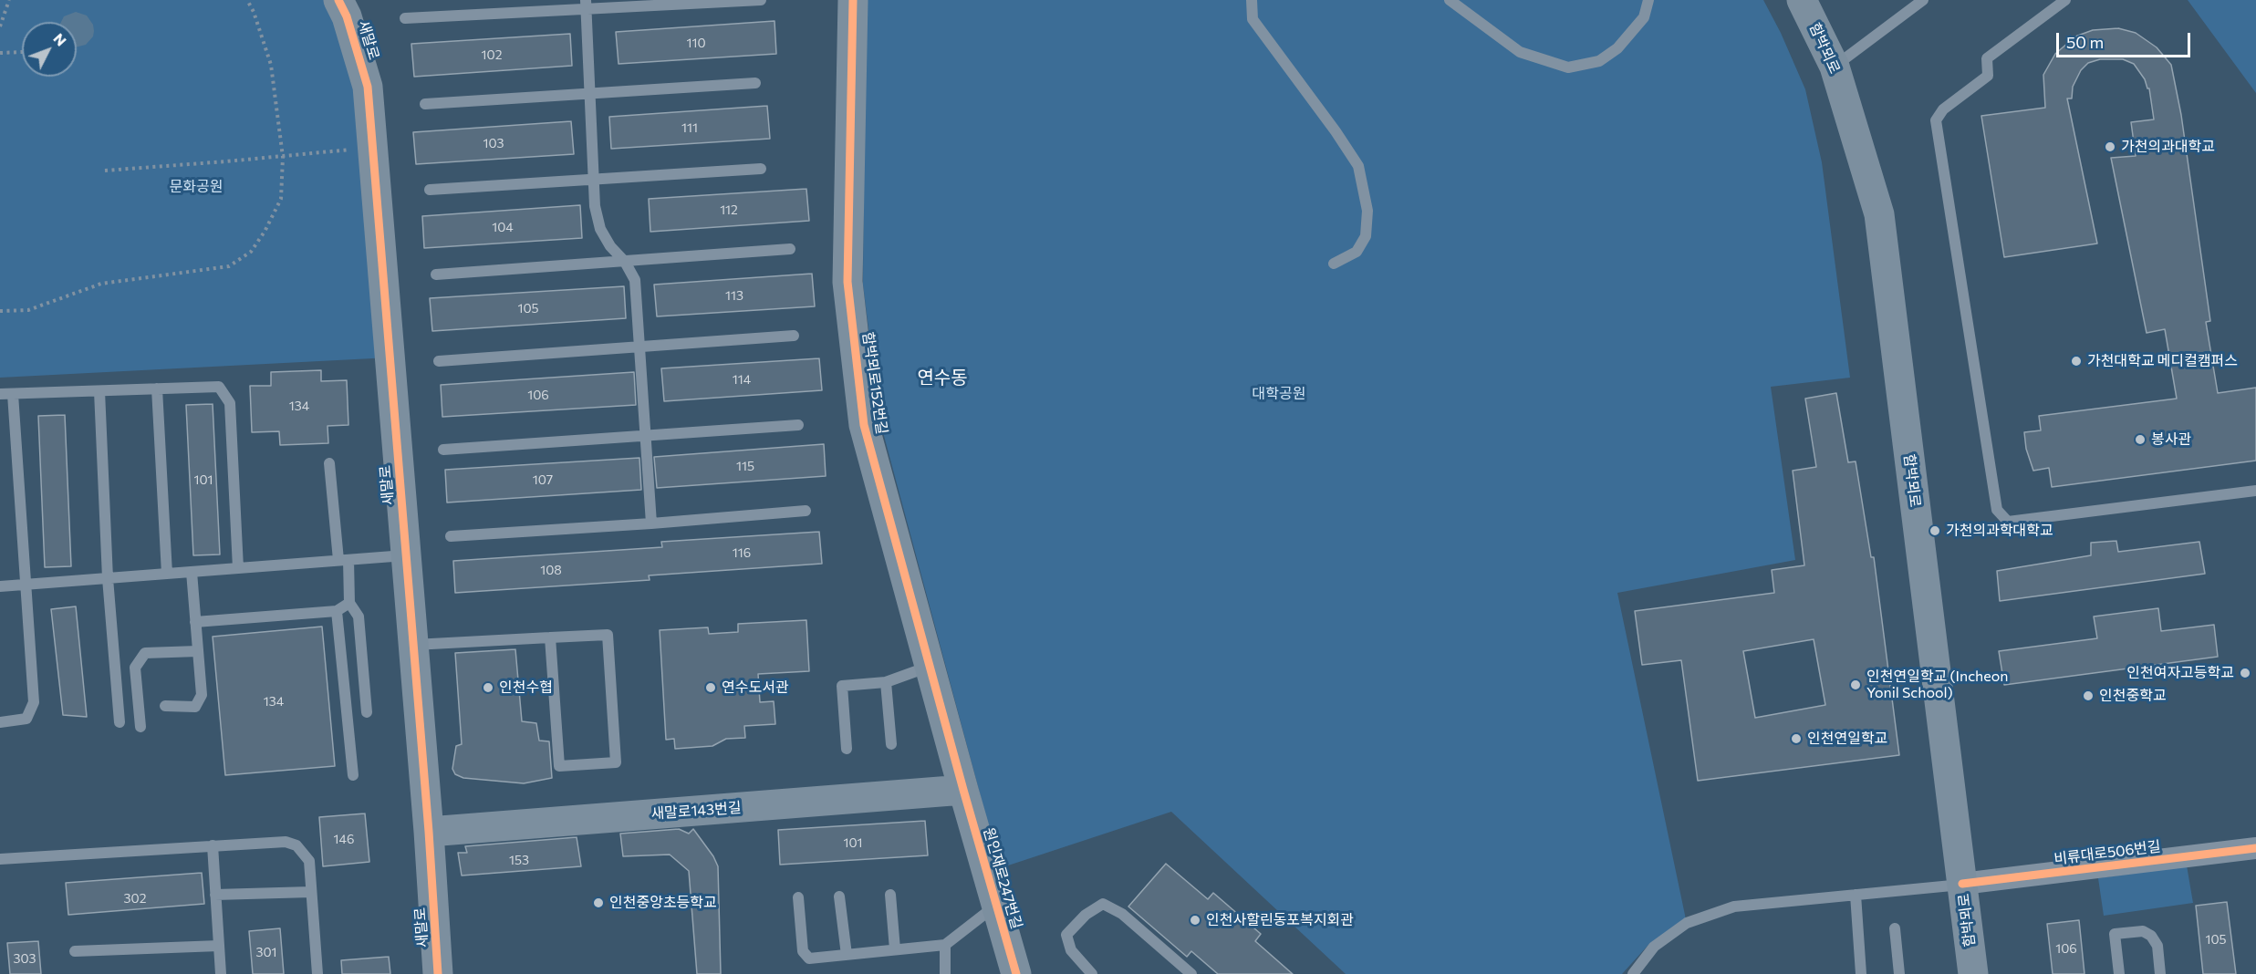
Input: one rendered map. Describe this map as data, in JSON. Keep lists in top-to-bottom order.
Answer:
{
  "streets": {
    "street": [
      "새말로",
      "함박뫼로",
      "함박뫼로152번길",
      "새말로143번길",
      "비류대로506번길",
      "원인재로247번길"
    ]
  },
  "crossings": [
    ["새말로", "새말로143번길"],
    ["함박뫼로", "비류대로506번길"],
    ["함박뫼로152번길", "새말로143번길"],
    ["함박뫼로152번길", "원인재로247번길"],
    ["새말로143번길", "원인재로247번길"]
  ],
  "districts": ["연수동"],
  "parks": ["문화공원", "대학공원"],
  "places": [
    "가천의과대학교",
    "가천대학교 메디컬캠퍼스",
    "봉사관",
    "가천의과학대학교",
    "인천여자고등학교",
    "인천연일학교 (Incheon Yonil School)",
    "인천수협",
    "연수도서관",
    "인천중학교",
    "인천연일학교",
    "인천중앙초등학교",
    "인천사할린동포복지회관"
  ],
  "house_numbers": [
    "110",
    "102",
    "111",
    "103",
    "112",
    "104",
    "113",
    "105",
    "114",
    "106",
    "134",
    "115",
    "101",
    "107",
    "116",
    "108",
    "134",
    "146",
    "101",
    "153",
    "302",
    "105",
    "106",
    "301",
    "303"
  ],
  "scale_bar": "50 m",
  "north": "top right"
}
